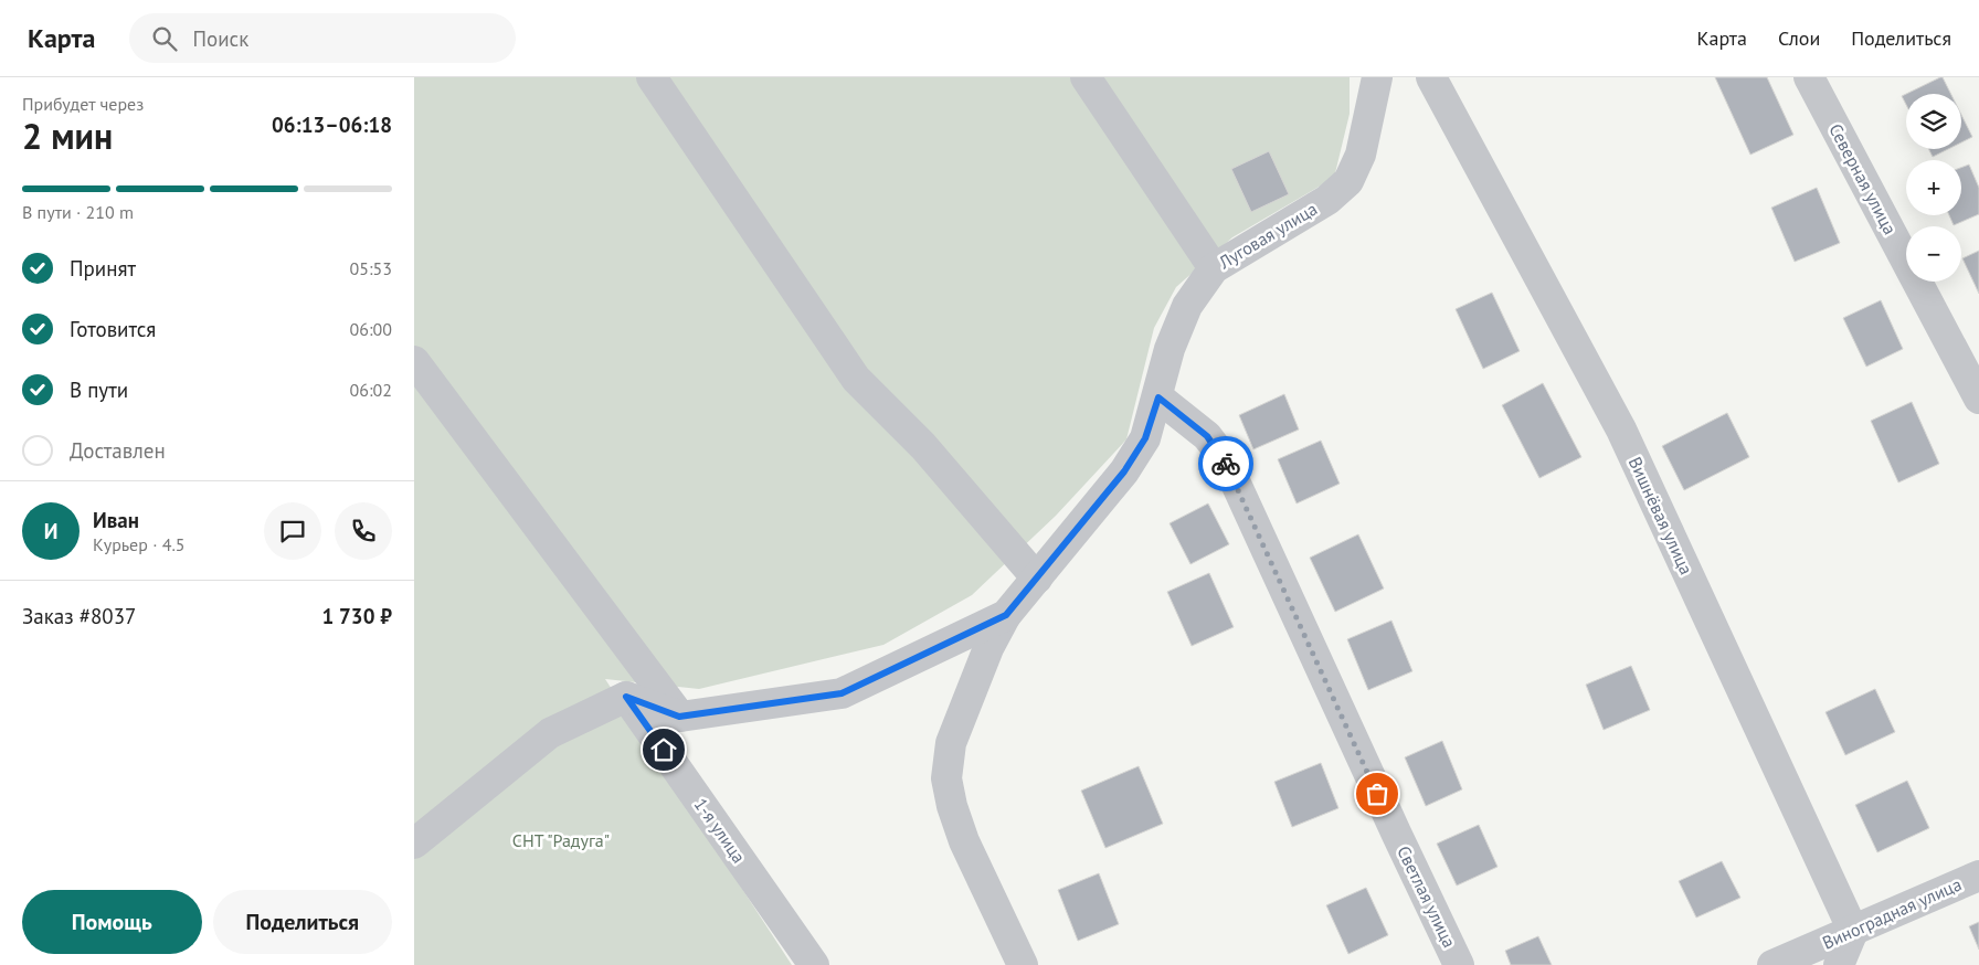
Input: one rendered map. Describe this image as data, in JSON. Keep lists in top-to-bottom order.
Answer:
{
  "streets": {
    "street": [
      "Северная улица",
      "Луговая улица",
      "Вишнёвая улица",
      "1-я улица",
      "Светлая улица",
      "Виноградная улица"
    ]
  },
  "crossings": [
    ["Луговая улица", "Светлая улица"],
    ["Вишнёвая улица", "Виноградная улица"]
  ],
  "parks": ["СНТ \"Радуга\""],
  "page": {
    "header": "Карта",
    "search": "Поиск",
    "nav": ["Карта", "Слои", "Поделиться"],
    "heading": ["2 мин", "Прибудет через", "06:13–06:18"],
    "panel": [
      "Иван",
      "Курьер · 4.5",
      "Заказ #8037",
      "1 730 ₽"
    ],
    "map_buttons": ["+", "−"],
    "bar": "В пути · 210 m",
    "list": [
      ["Принят", "05:53"],
      ["Готовится", "06:00"],
      ["В пути", "06:02"],
      "Доставлен"
    ],
    "round": "И",
    "buttons": ["Помощь", "Поделиться"]
  }
}
